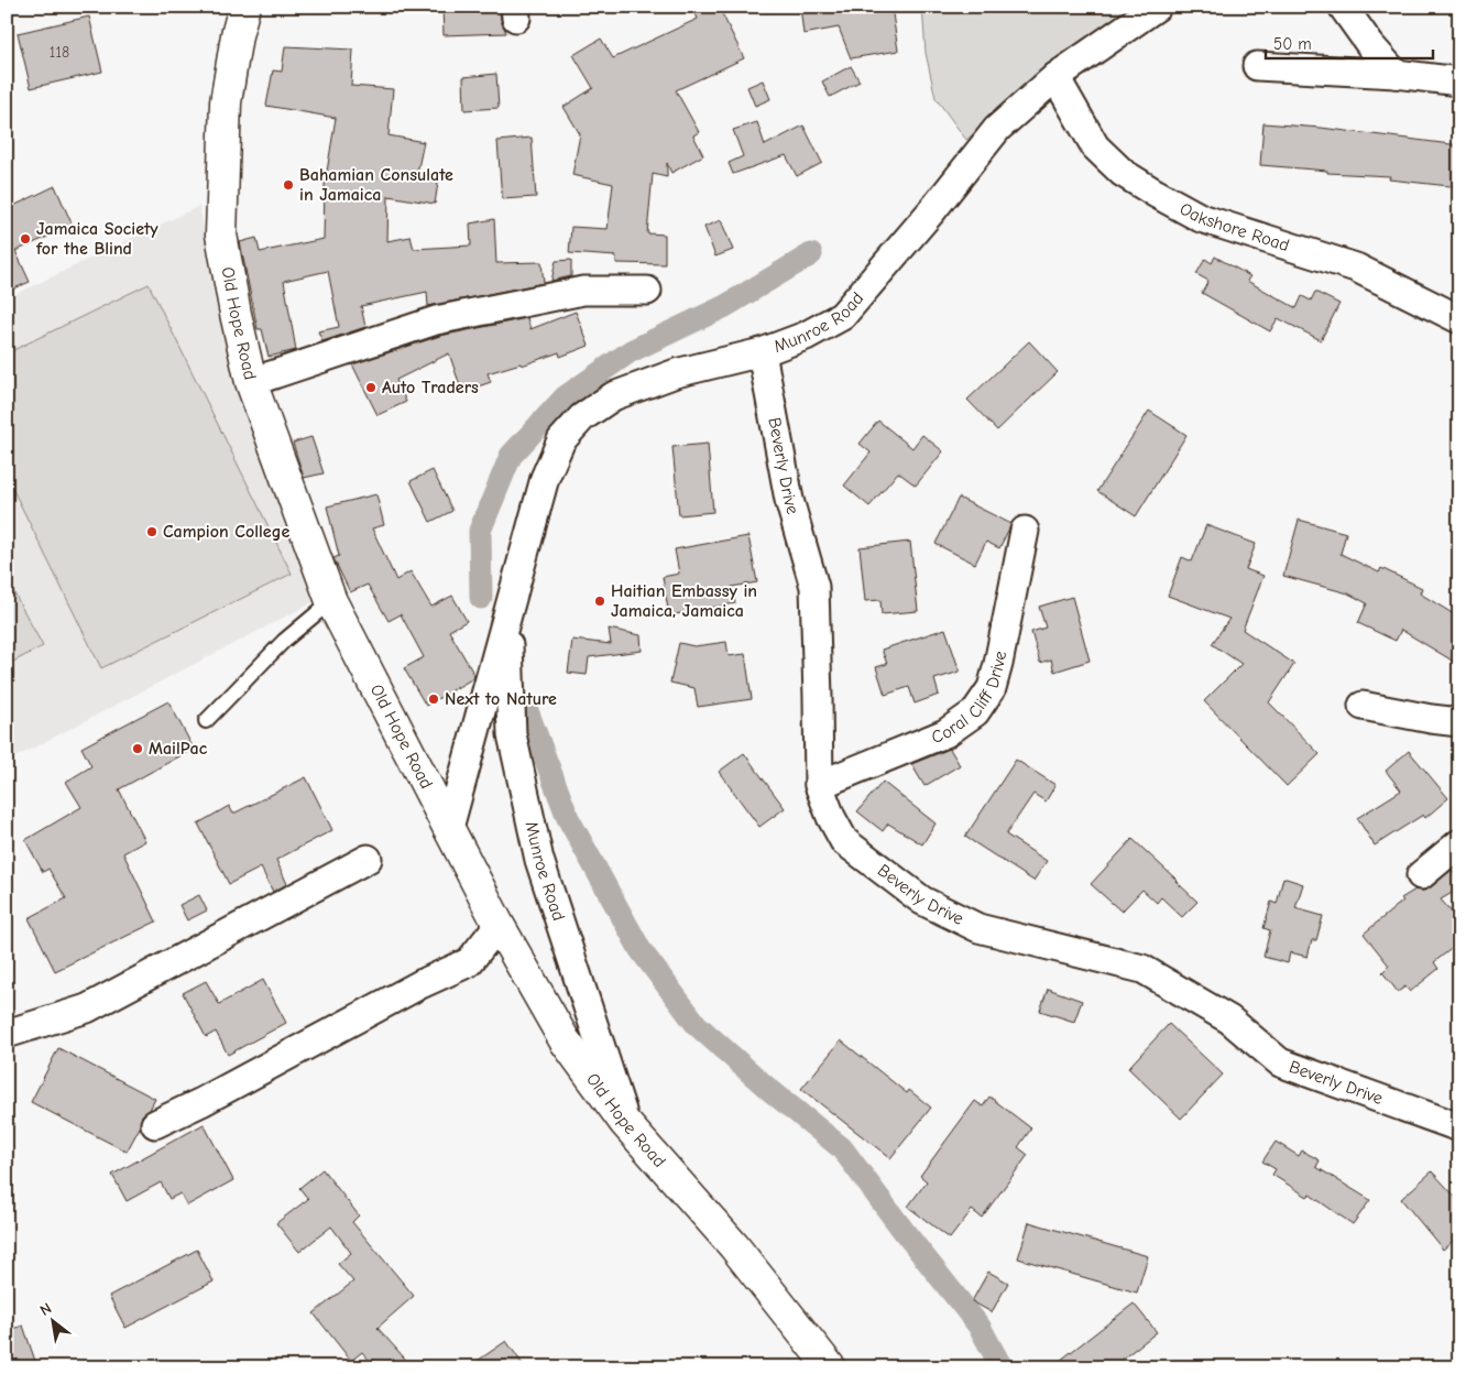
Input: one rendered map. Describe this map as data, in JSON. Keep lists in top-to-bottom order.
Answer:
{
  "streets": {
    "main road": ["Old Hope Road"],
    "street": [
      "Oakshore Road",
      "Munroe Road",
      "Beverly Drive",
      "Coral Cliff Drive"
    ]
  },
  "crossings": [
    ["Oakshore Road", "Munroe Road"],
    ["Munroe Road", "Old Hope Road"],
    ["Munroe Road", "Beverly Drive"],
    ["Beverly Drive", "Coral Cliff Drive"]
  ],
  "places": [
    "Bahamian Consulate in Jamaica",
    "Jamaica Society for the Blind",
    "Auto Traders",
    "Campion College",
    "Haitian Embassy in Jamaica, Jamaica",
    "Next to Nature",
    "MailPac"
  ],
  "house_numbers": ["118"],
  "scale_bar": "50 m",
  "north": "top left"
}
